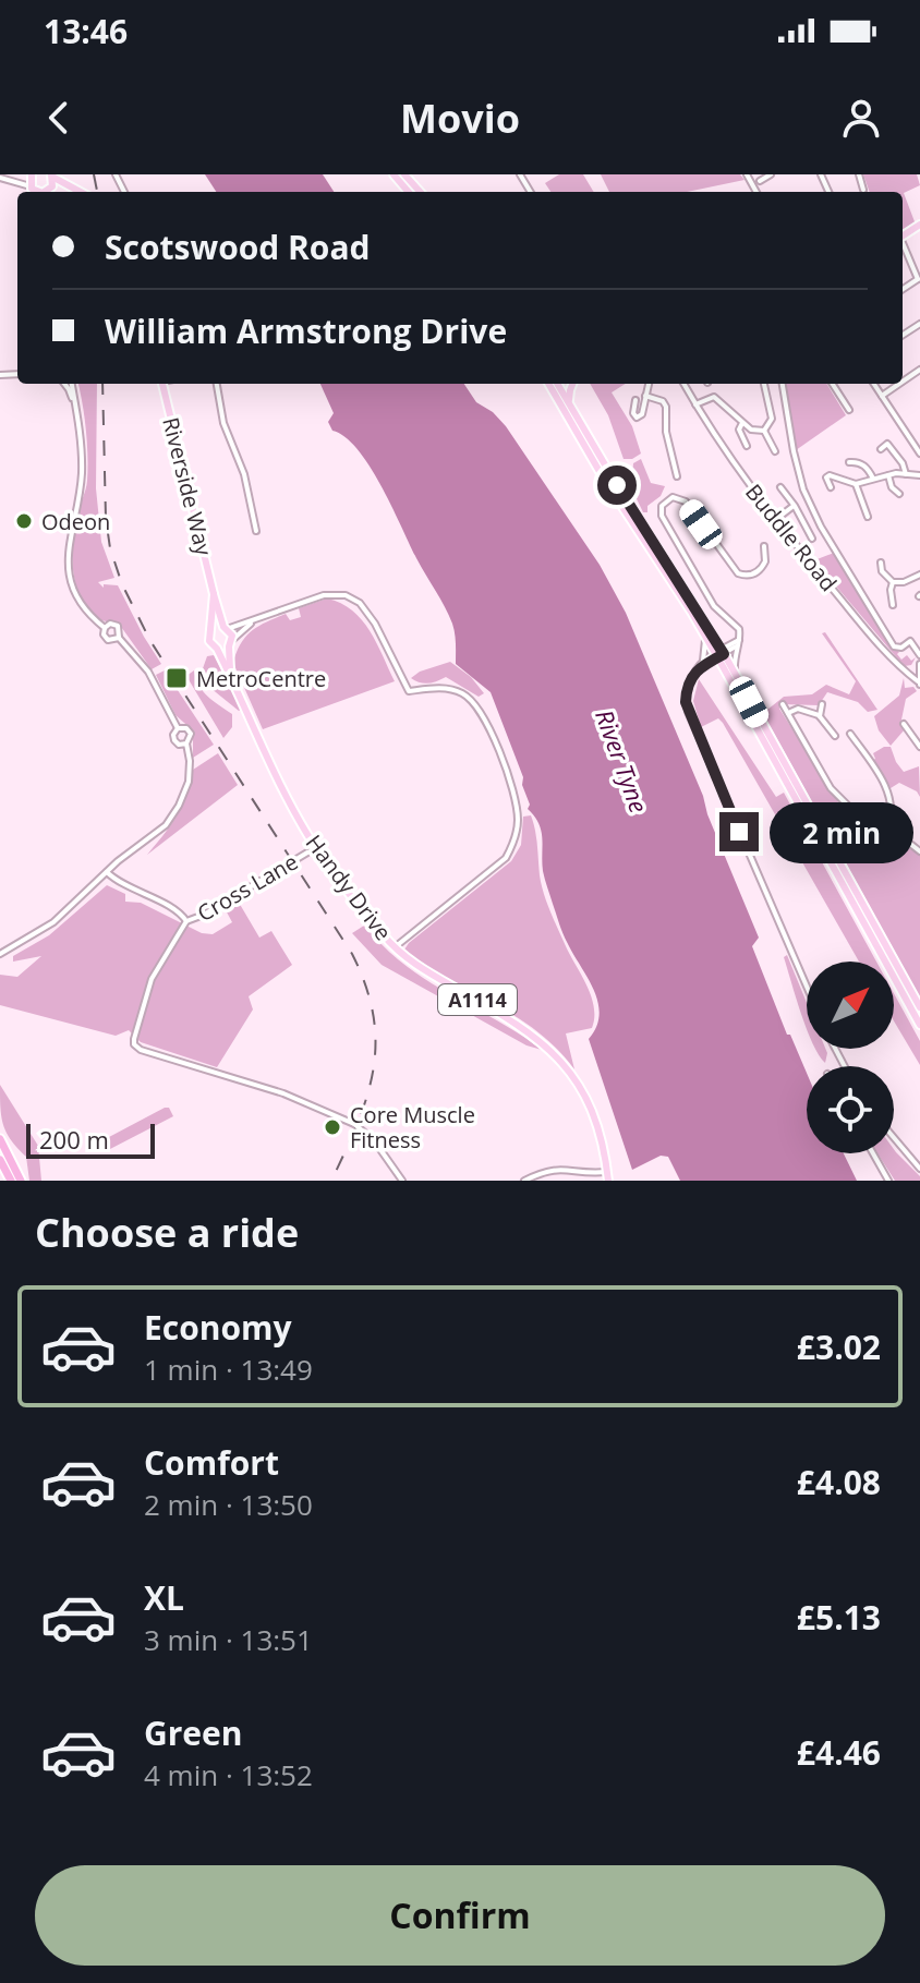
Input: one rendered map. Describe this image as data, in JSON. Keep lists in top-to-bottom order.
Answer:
{
  "streets": {
    "main road": ["Riverside Way", "Handy Drive", "A1114"],
    "street": ["Buddle Road", "Cross Lane"]
  },
  "crossings": [
    ["Handy Drive", "A1114"]
  ],
  "water": ["River Tyne"],
  "places": {
    "other": ["Odeon", "Core Muscle Fitness"],
    "transit": ["MetroCentre"]
  },
  "scale_bar": "200 m",
  "north": "top right",
  "page": {
    "status": "13:46",
    "header": "Movio",
    "banner": ["Scotswood Road", "William Armstrong Drive"],
    "bubble": "2 min",
    "scale": "200 m",
    "heading": "Choose a ride",
    "list": [
      {
        "name": "Economy",
        "note": "1 min · 13:49",
        "value": "£3.02"
      },
      {
        "name": "Comfort",
        "note": "2 min · 13:50",
        "value": "£4.08"
      },
      {
        "name": "XL",
        "note": "3 min · 13:51",
        "value": "£5.13"
      },
      {
        "name": "Green",
        "note": "4 min · 13:52",
        "value": "£4.46"
      }
    ],
    "buttons": "Confirm"
  }
}
